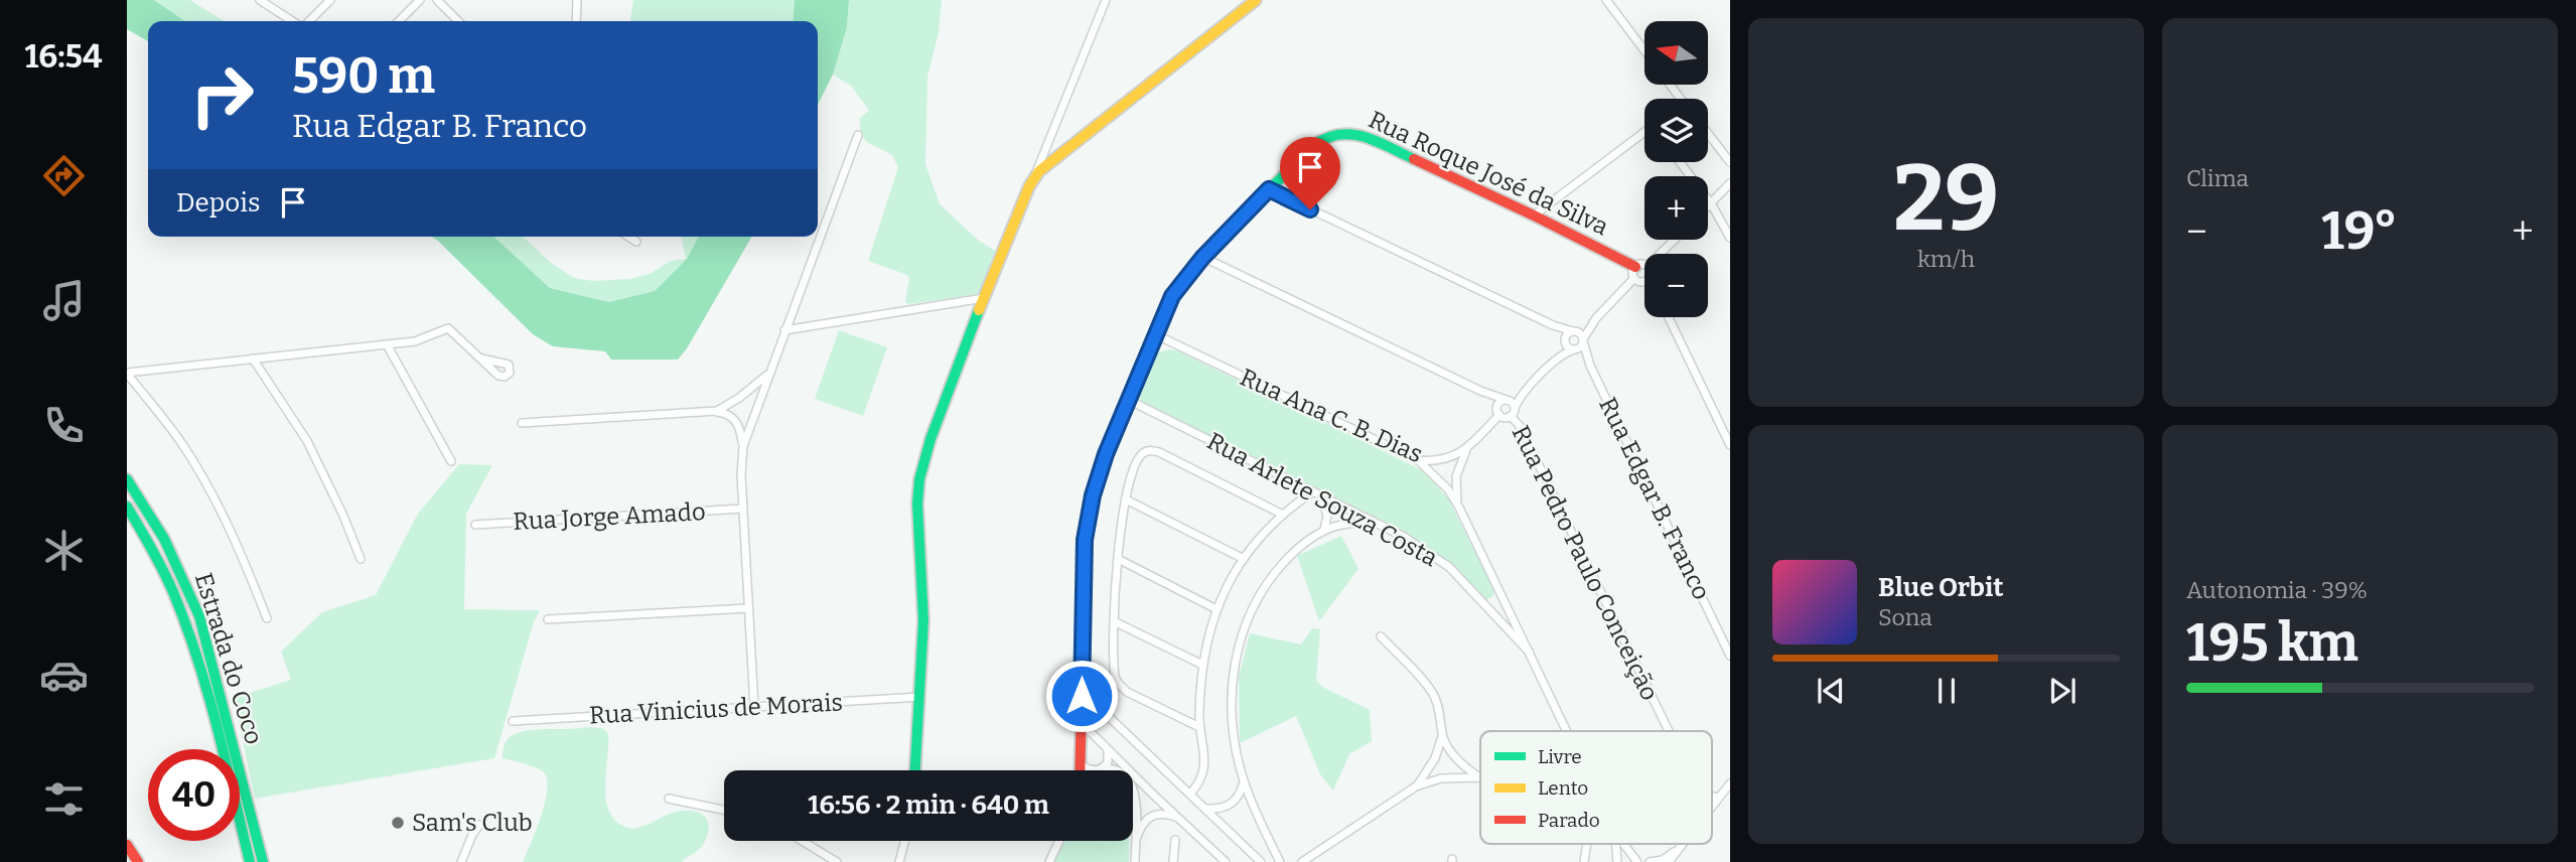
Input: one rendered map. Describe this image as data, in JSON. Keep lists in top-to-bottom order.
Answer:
{
  "streets": {
    "main road": ["Rua Roque José da Silva", "Estrada do Coco"],
    "street": [
      "Rua Ana C. B. Dias",
      "Rua Edgar B. Franco",
      "Rua Arlete Souza Costa",
      "Rua Jorge Amado",
      "Rua Pedro Paulo Conceição",
      "Rua Vinicius de Morais"
    ]
  },
  "crossings": [
    ["Rua Roque José da Silva", "Rua Ana C. B. Dias"],
    ["Rua Roque José da Silva", "Rua Arlete Souza Costa"],
    ["Rua Roque José da Silva", "Rua Pedro Paulo Conceição"],
    ["Rua Ana C. B. Dias", "Rua Pedro Paulo Conceição"]
  ],
  "places": ["Sam's Club"],
  "legend": ["Livre", "Lento", "Parado"],
  "north": "left",
  "page": {
    "tabs": "16:54",
    "tile": [
      ["29", "km/h"],
      "Clima",
      ["Autonomia · 39%", "195 km"]
    ],
    "map_buttons": ["+", "−"],
    "turn": ["590 m", "Rua Edgar B. Franco"],
    "then": "Depois",
    "heat": ["−", "19°", "+"],
    "song": ["Blue Orbit", "Sona"],
    "limit": "40",
    "trip": "16:56 · 2 min · 640 m"
  }
}
